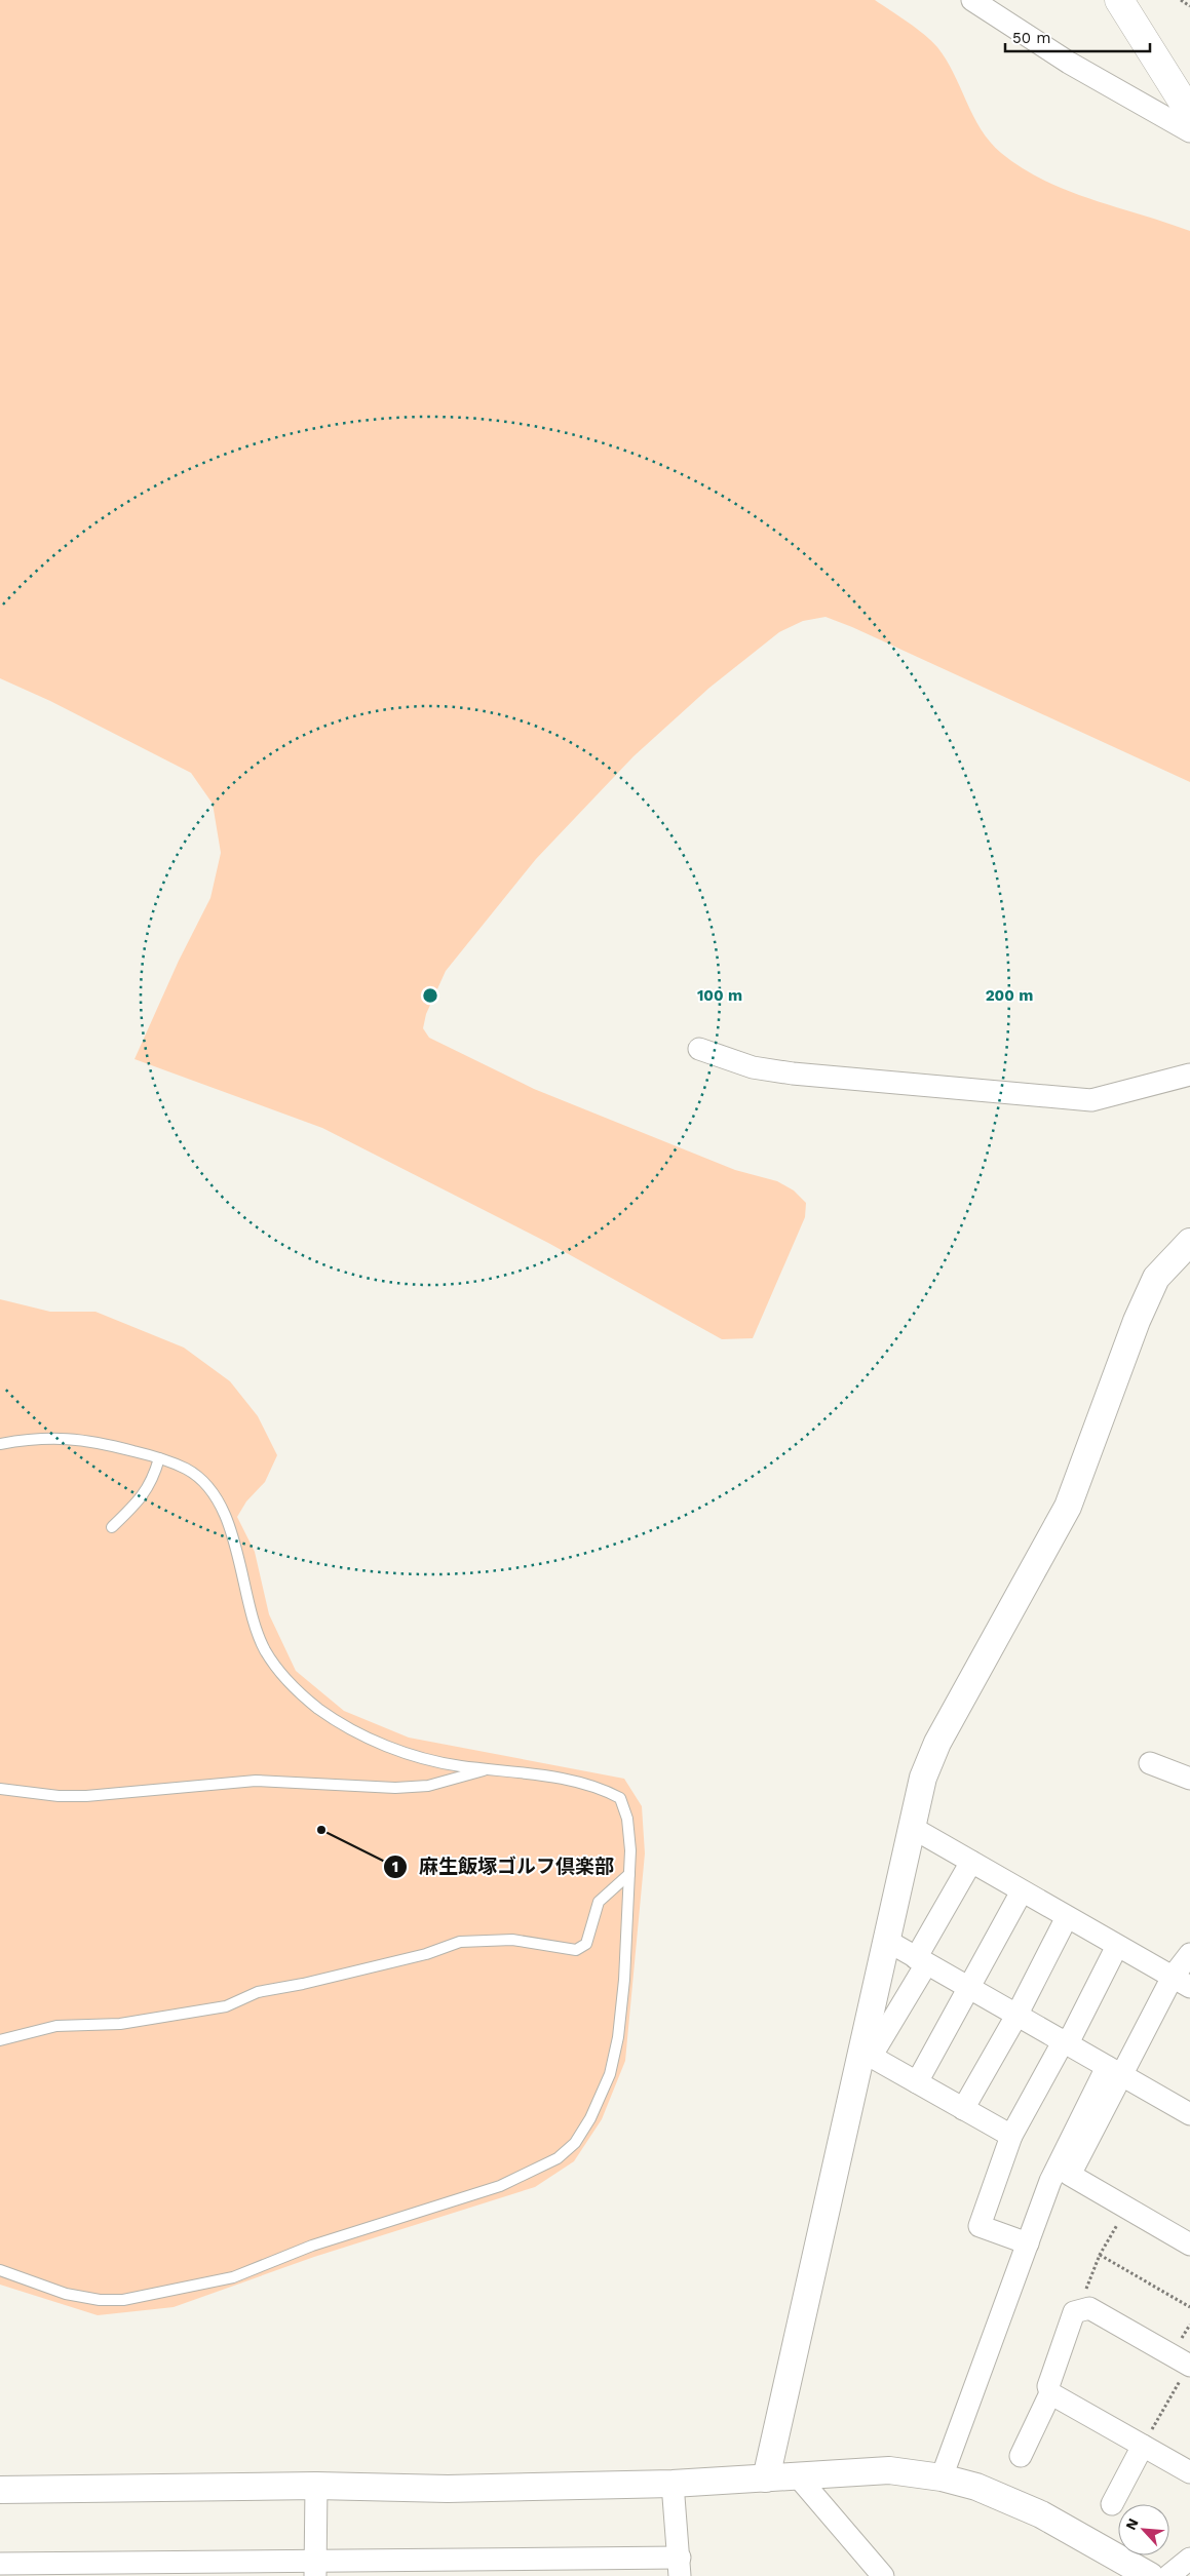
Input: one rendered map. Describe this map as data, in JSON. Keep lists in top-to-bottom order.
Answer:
{
  "places": ["麻生飯塚ゴルフ倶楽部"],
  "scale_bar": "50 m",
  "north": "top left",
  "rings": ["100 m", "200 m"]
}
